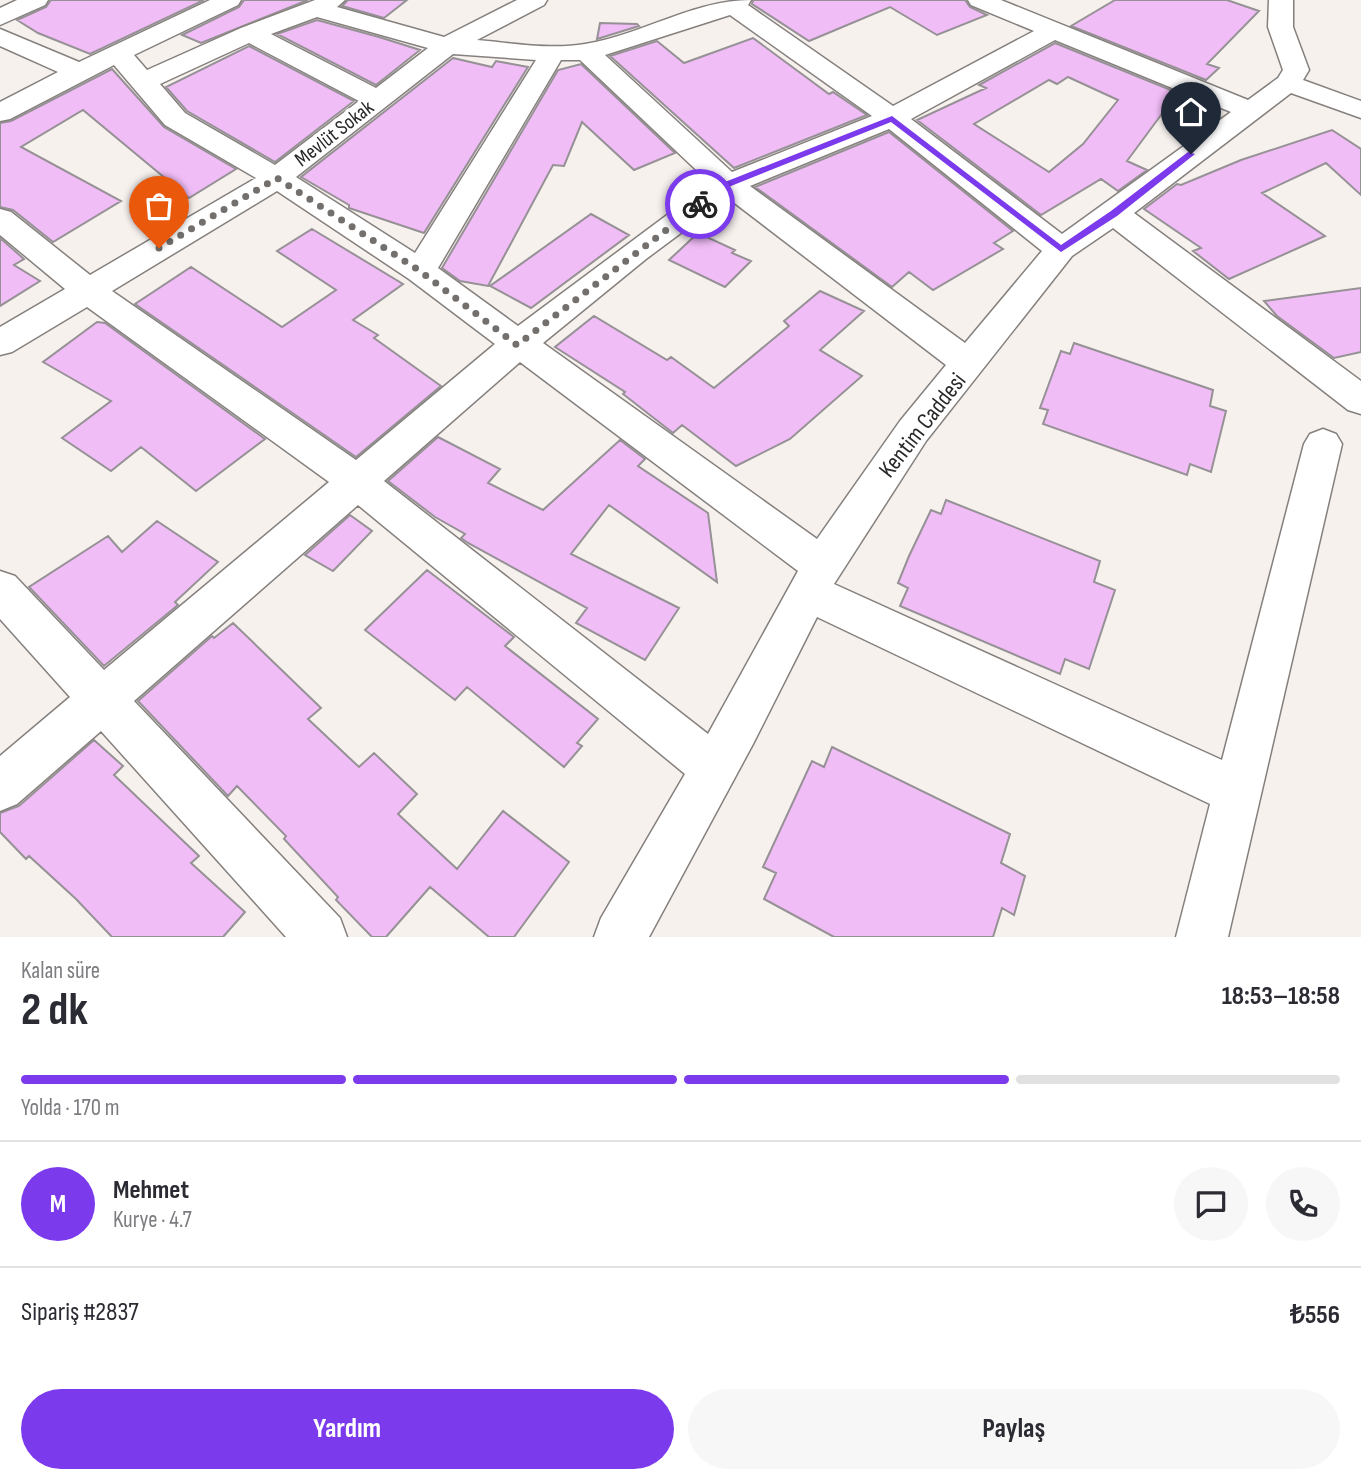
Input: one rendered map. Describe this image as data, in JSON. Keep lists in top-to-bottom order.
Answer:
{
  "streets": {
    "street": ["Mevlüt Sokak", "Kentim Caddesi"]
  },
  "page": {
    "heading": ["2 dk", "Kalan süre", "18:53–18:58"],
    "panel": [
      "Mehmet",
      "Kurye · 4.7",
      "Sipariş #2837",
      "₺556"
    ],
    "bar": "Yolda · 170 m",
    "round": "M",
    "buttons": ["Yardım", "Paylaş"]
  }
}
